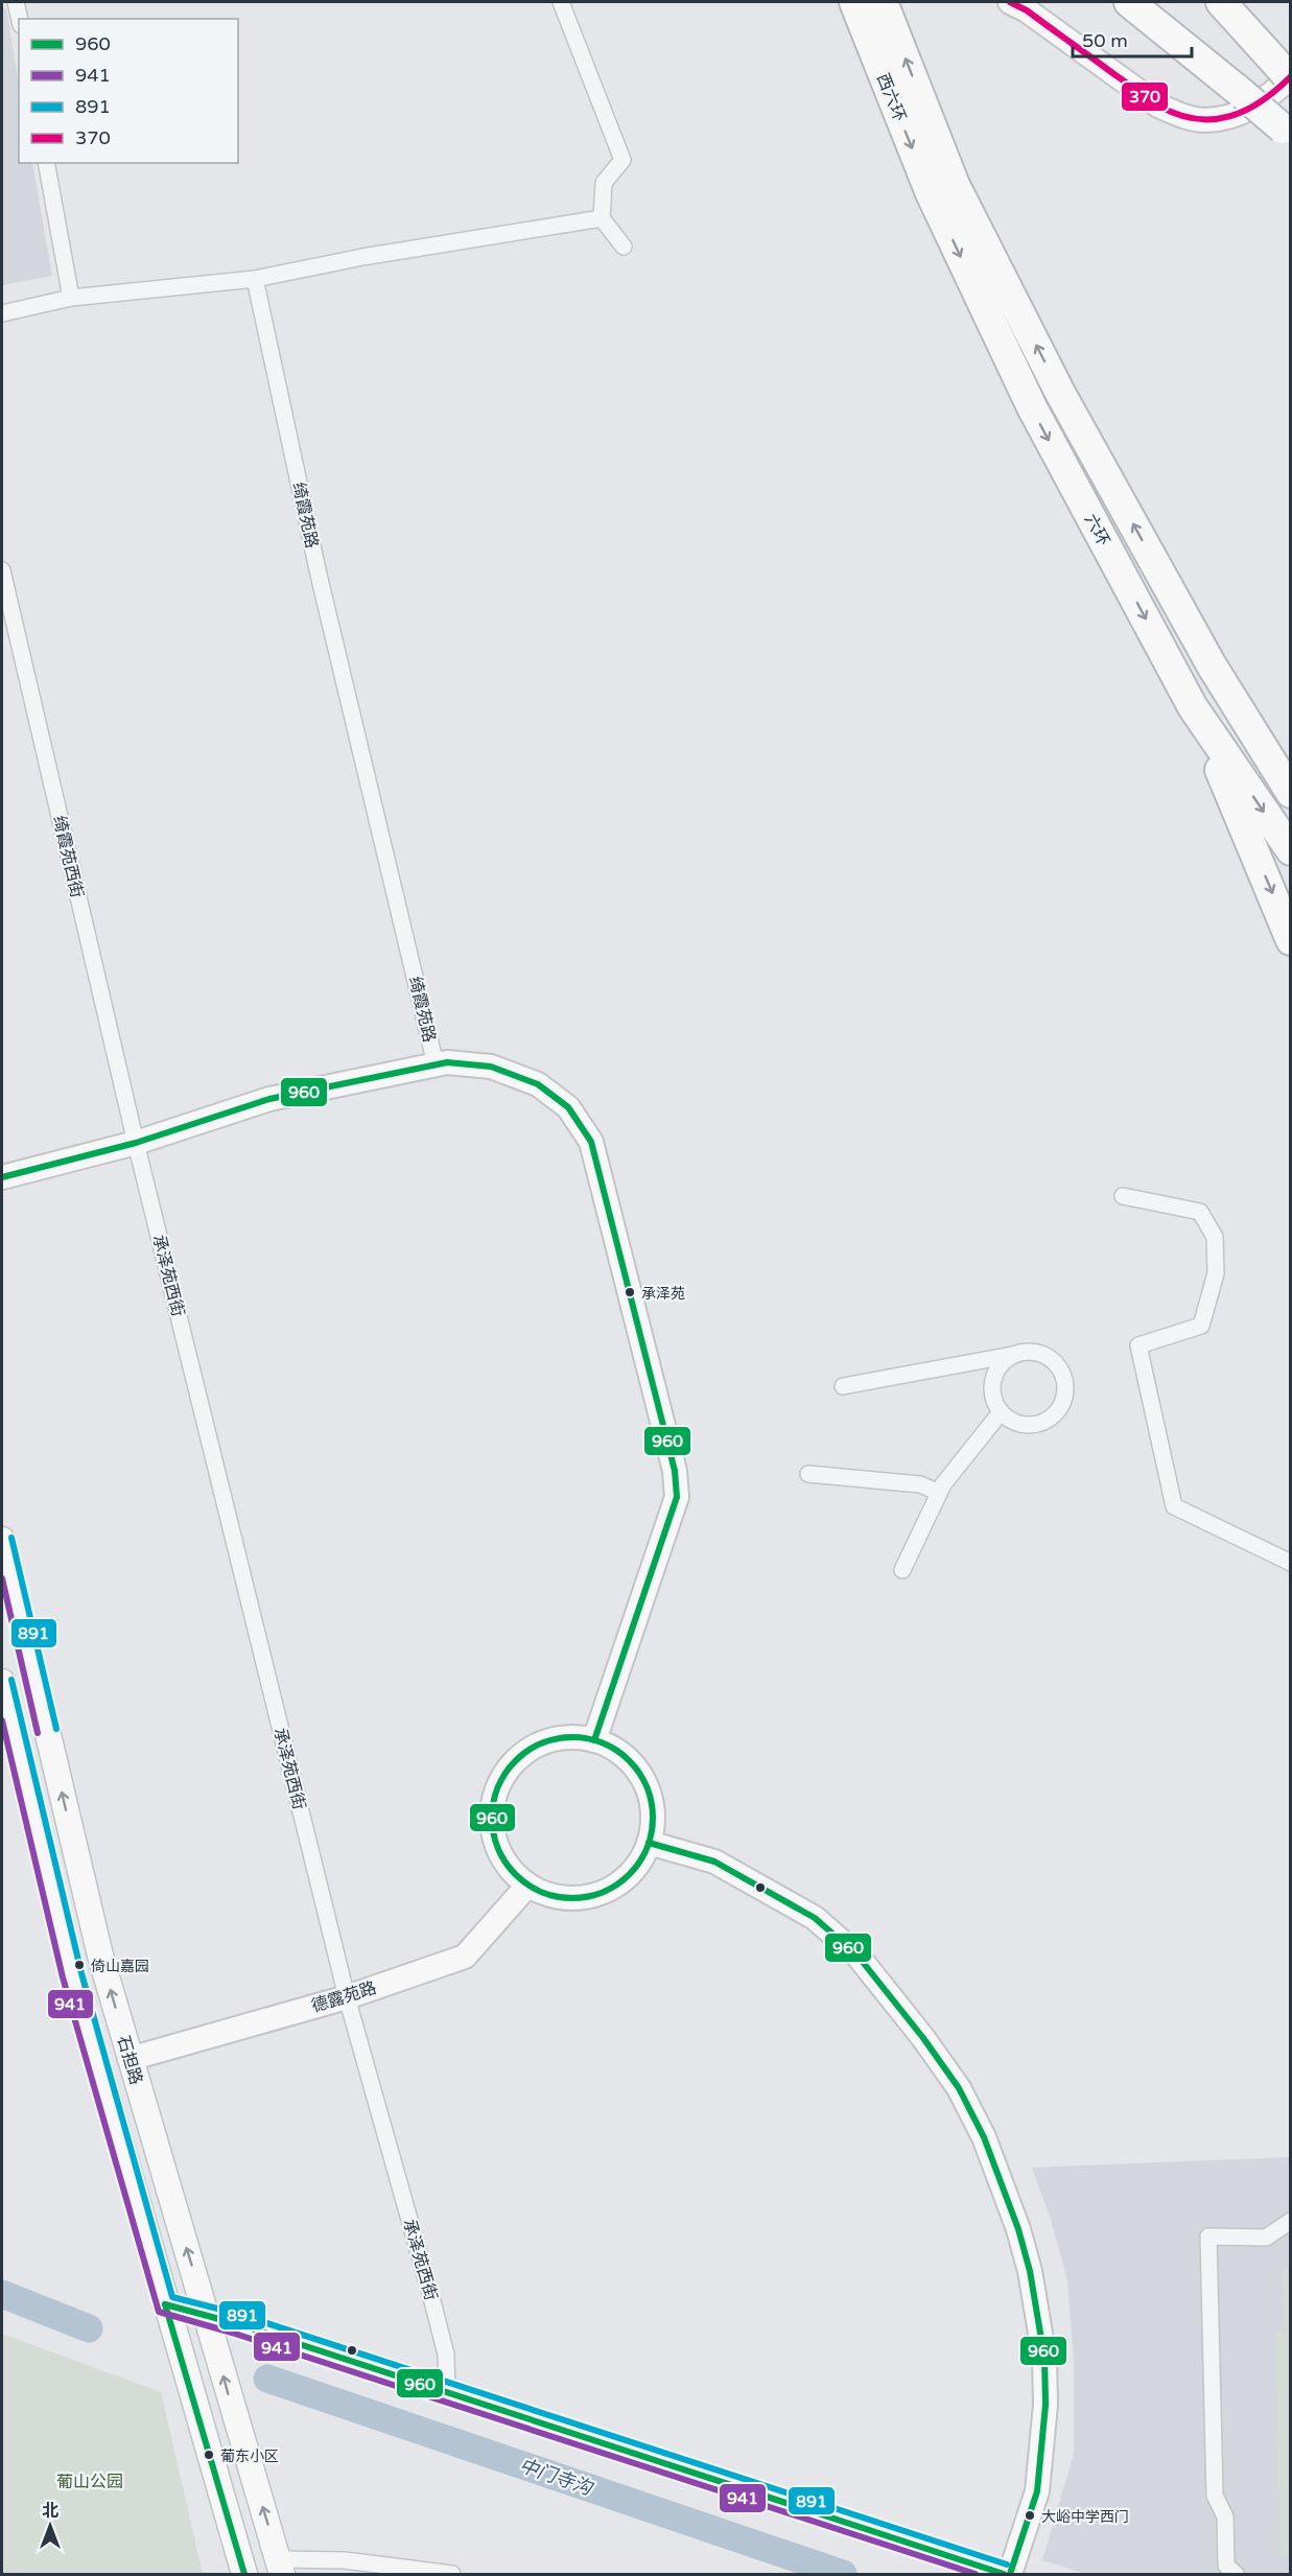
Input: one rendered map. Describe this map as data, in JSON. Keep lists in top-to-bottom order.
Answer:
{
  "streets": {
    "highway": ["西六环", "六环"],
    "main road": ["石担路"],
    "street": [
      "绮霞苑路",
      "绮霞苑西街",
      "承泽苑西街",
      "德露苑路"
    ]
  },
  "crossings": [
    ["西六环", "六环"],
    ["绮霞苑西街", "承泽苑西街"],
    ["承泽苑西街", "德露苑路"],
    ["德露苑路", "石担路"]
  ],
  "water": ["中门寺沟"],
  "parks": ["葡山公园"],
  "places": [
    "承泽苑",
    "倚山嘉园",
    "葡东小区",
    "大峪中学西门"
  ],
  "lines": [
    "transit line 370",
    "transit line 960",
    "transit line 891",
    "transit line 941"
  ],
  "legend": [
    "960",
    "941",
    "891",
    "370"
  ],
  "scale_bar": "50 m",
  "north": "top"
}
